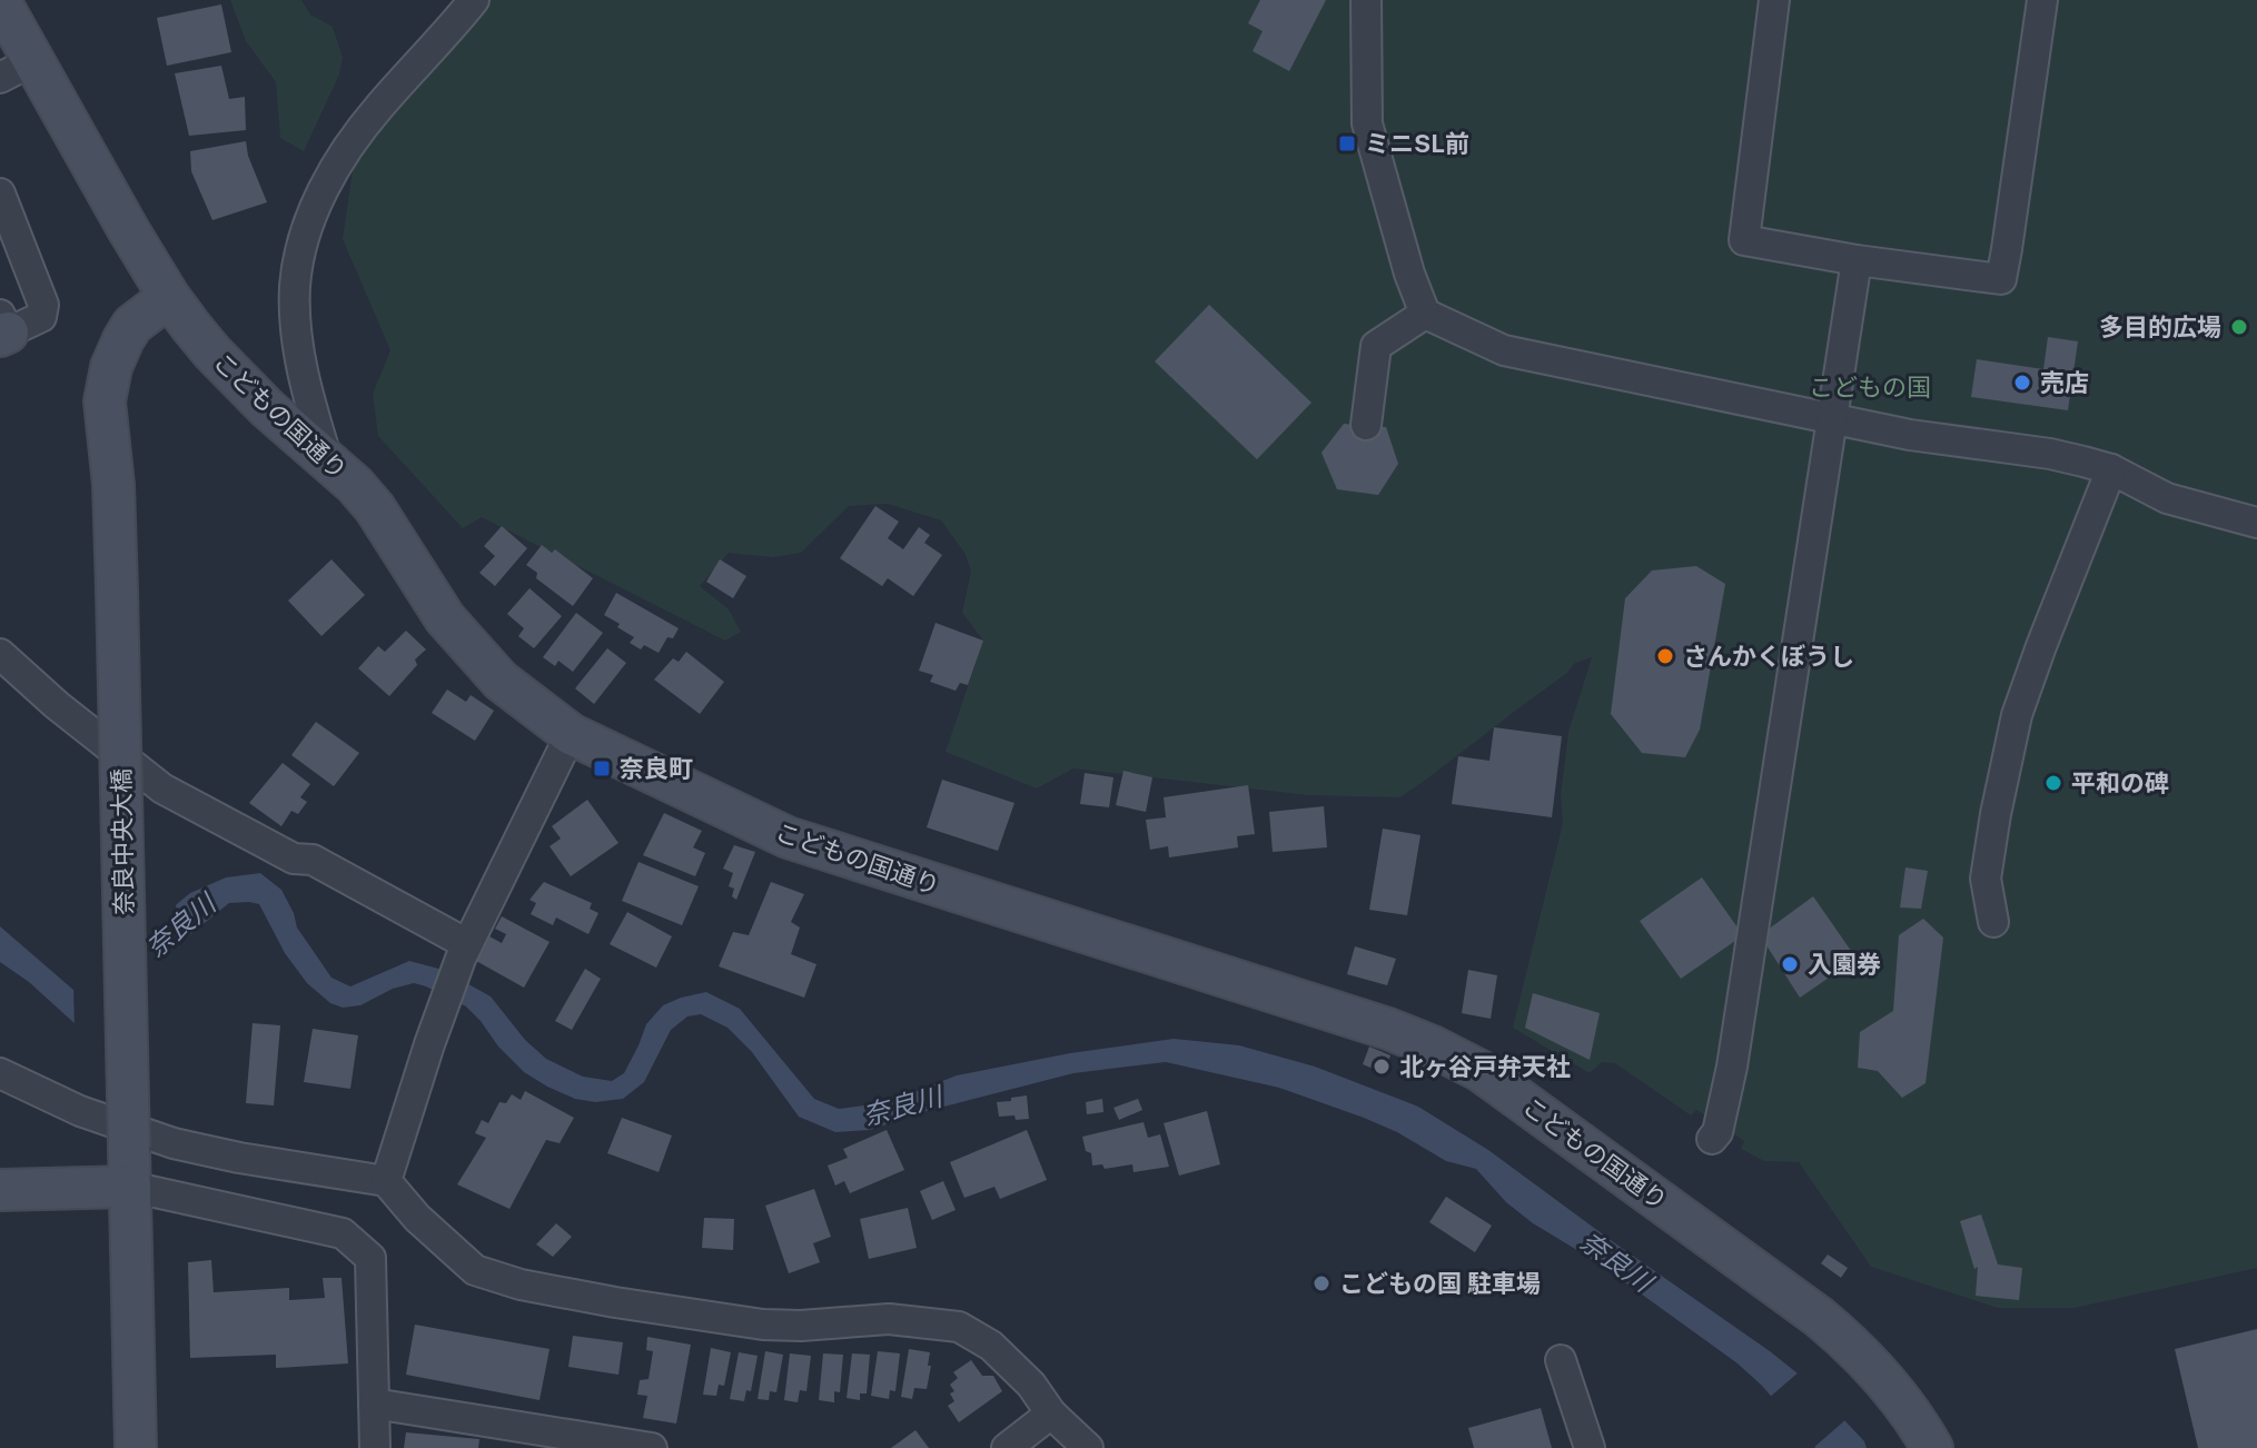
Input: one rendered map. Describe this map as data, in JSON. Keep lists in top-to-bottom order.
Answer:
{
  "streets": {
    "main road": ["こどもの国通り", "奈良中央大橋"]
  },
  "crossings": [
    ["こどもの国通り", "奈良中央大橋"]
  ],
  "water": ["奈良川"],
  "parks": ["こどもの国"],
  "places": {
    "transit": ["ミニSL前", "奈良町"],
    "other": [
      "多目的広場",
      "売店",
      "さんかくぼうし",
      "平和の碑",
      "入園券",
      "北ヶ谷戸弁天社",
      "こどもの国 駐車場"
    ]
  }
}
